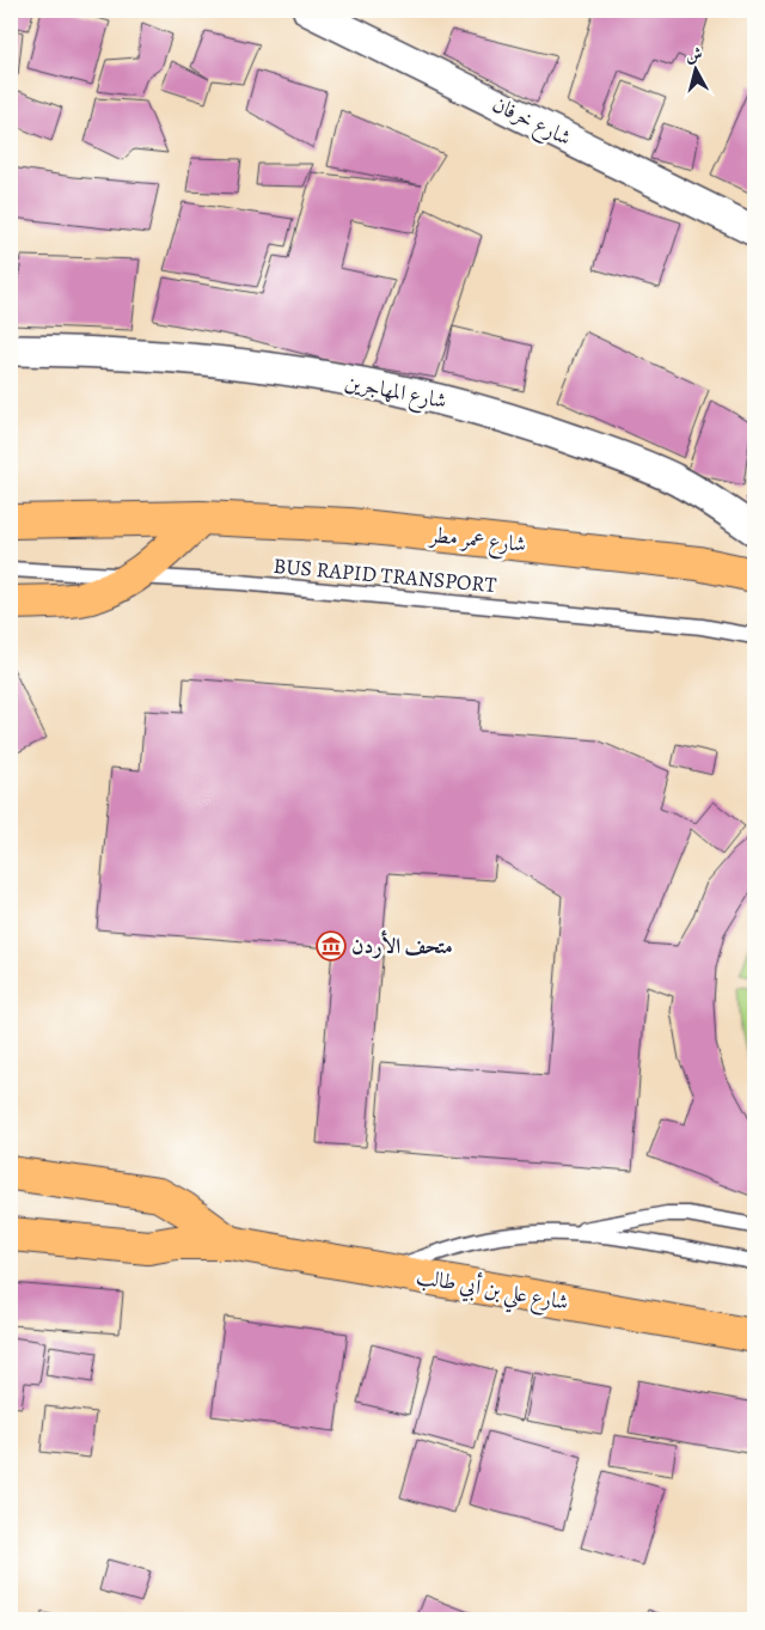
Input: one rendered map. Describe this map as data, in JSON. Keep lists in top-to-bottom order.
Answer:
{
  "streets": {
    "main road": ["شارع عمر مطر", "شارع علي بن أبي طالب"],
    "street": ["شارع خرفان", "شارع المهاجرين"],
    "lane": ["BUS RAPID TRANSPORT"]
  },
  "places": {
    "museum": ["متحف الأردن"]
  },
  "north": "top"
}
